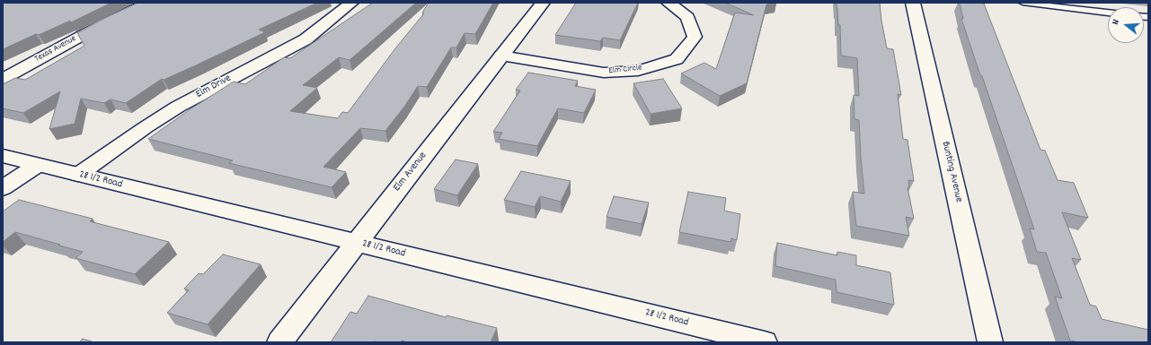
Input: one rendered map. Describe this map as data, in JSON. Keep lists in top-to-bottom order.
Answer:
{
  "streets": {
    "street": [
      "Texas Avenue",
      "Elm Circle",
      "Elm Drive",
      "Elm Avenue",
      "Bunting Avenue",
      "28 1/2 Road"
    ]
  },
  "crossings": [
    ["Elm Circle", "Elm Avenue"],
    ["Elm Drive", "28 1/2 Road"],
    ["Elm Avenue", "28 1/2 Road"]
  ],
  "north": "left"
}
